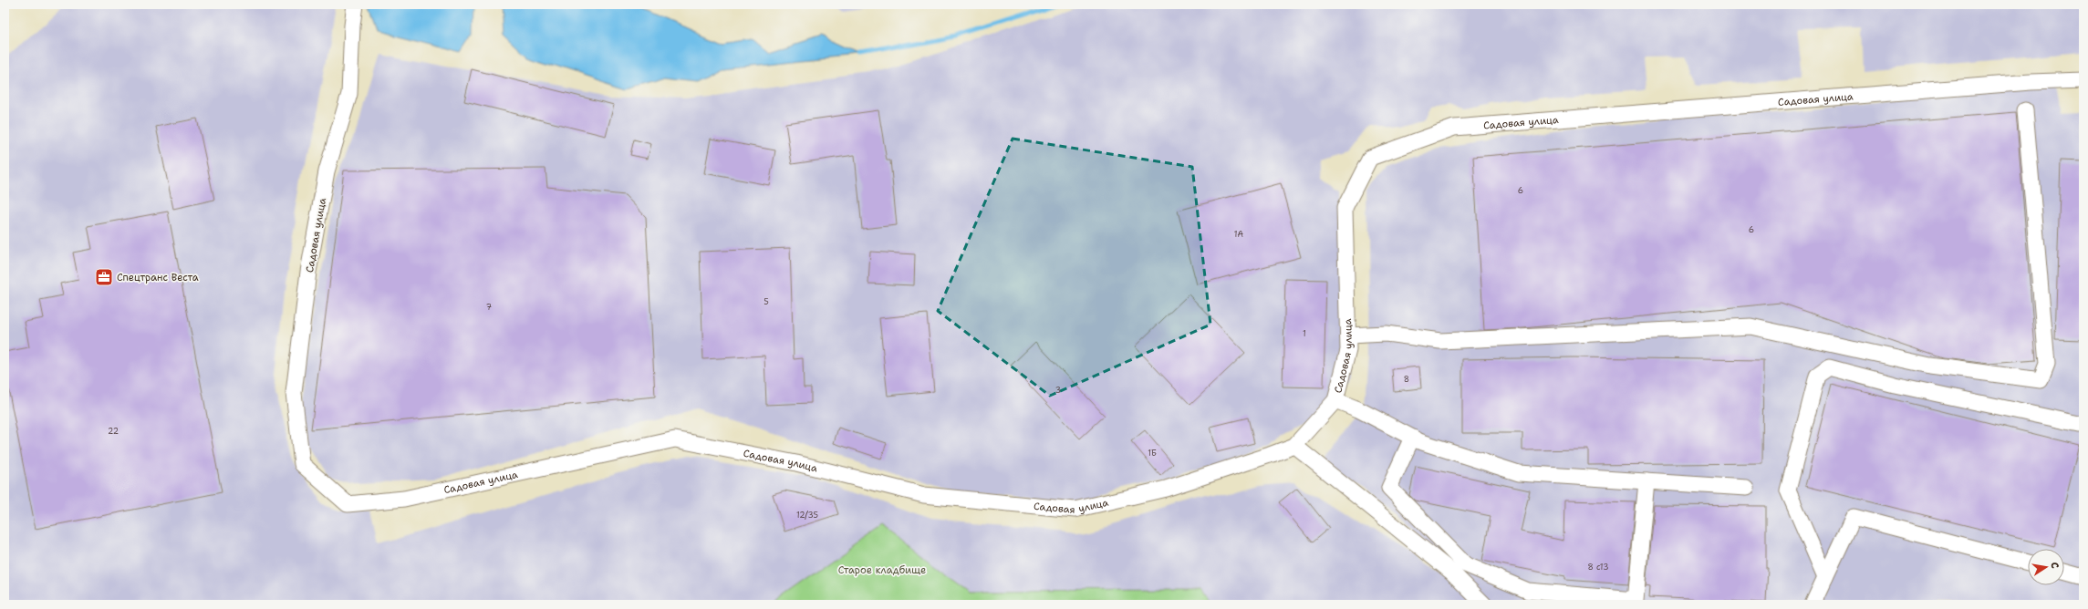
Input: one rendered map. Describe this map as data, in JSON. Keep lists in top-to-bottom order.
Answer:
{
  "streets": {
    "street": ["Садовая улица"]
  },
  "parks": ["Старое кладбище"],
  "places": {
    "office": ["Спецтранс Веста"]
  },
  "house_numbers": [
    "6",
    "6",
    "1А",
    "5",
    "7",
    "1",
    "8",
    "3",
    "22",
    "1Б",
    "12/35",
    "8 с13"
  ],
  "north": "right"
}
